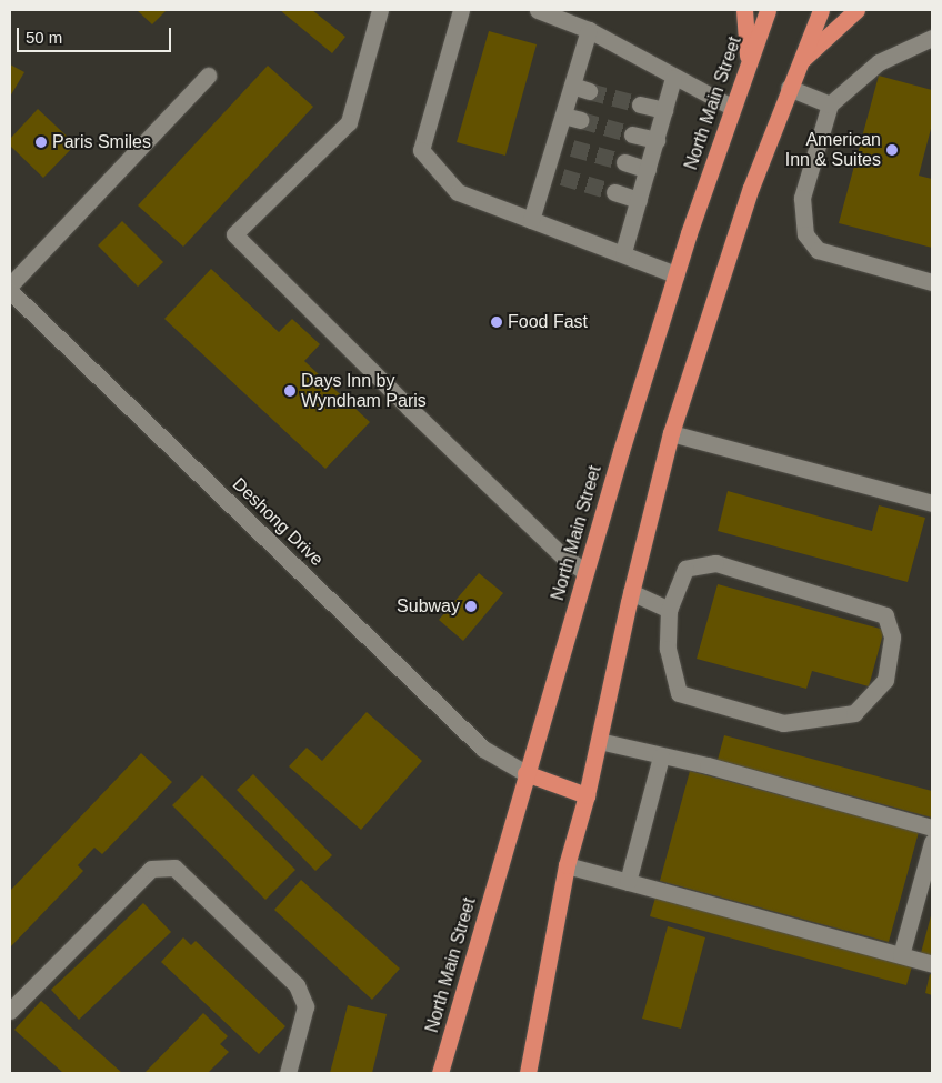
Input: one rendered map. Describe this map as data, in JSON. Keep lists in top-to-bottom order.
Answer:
{
  "streets": {
    "highway": ["North Main Street"],
    "street": ["Deshong Drive"]
  },
  "crossings": [
    ["North Main Street", "Deshong Drive"]
  ],
  "places": [
    "Paris Smiles",
    "American Inn & Suites",
    "Food Fast",
    "Days Inn by Wyndham Paris",
    "Subway"
  ],
  "scale_bar": "50 m"
}
